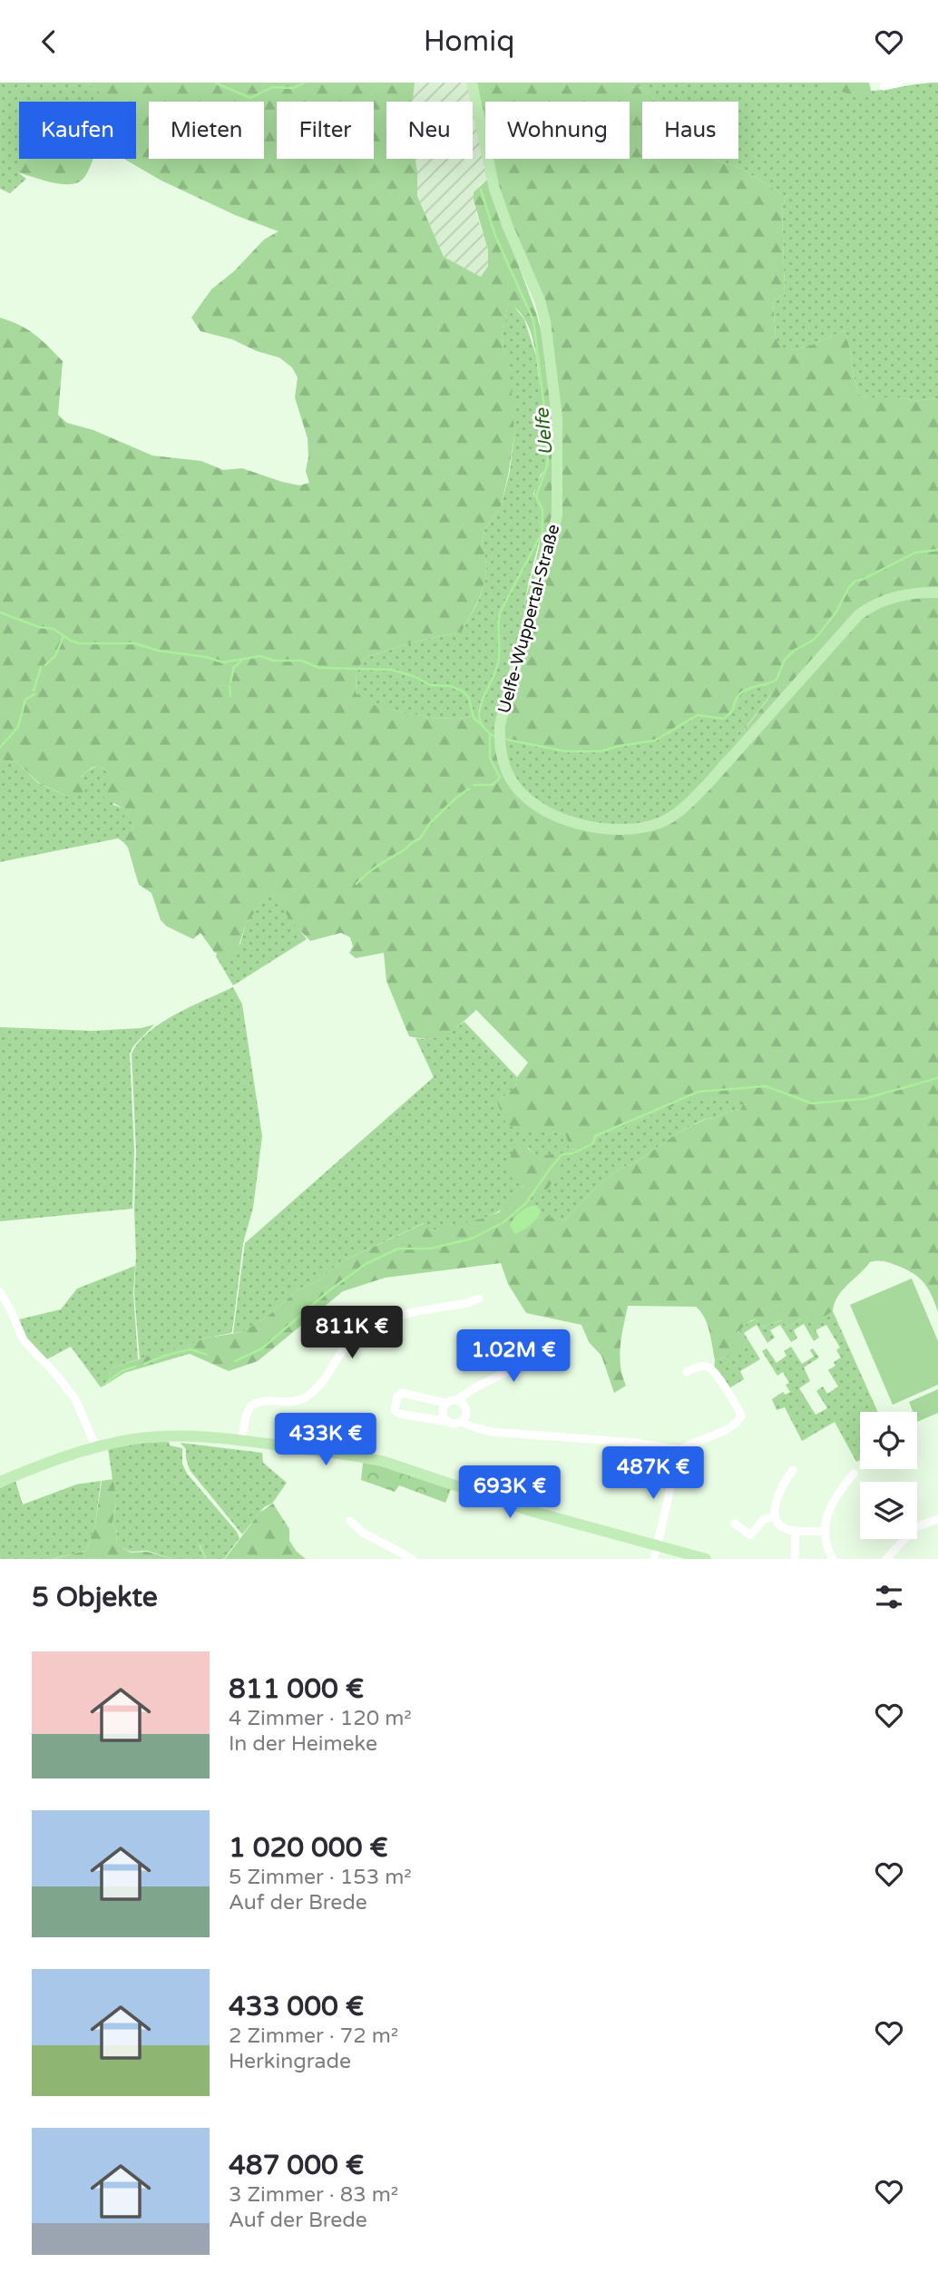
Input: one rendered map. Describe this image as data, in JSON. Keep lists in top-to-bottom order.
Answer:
{
  "streets": {
    "main road": ["Uelfe-Wuppertal-Straße"]
  },
  "water": ["Uelfe"],
  "page": {
    "header": "Homiq",
    "chip": [
      "Kaufen",
      "Mieten",
      "Filter",
      "Neu",
      "Wohnung",
      "Haus"
    ],
    "price": [
      "811K €",
      "1.02M €",
      "433K €",
      "487K €",
      "693K €"
    ],
    "heading": "5 Objekte",
    "list": [
      {
        "name": "811 000 €",
        "note": "4 Zimmer · 120 m² · In der Heimeke"
      },
      {
        "name": "1 020 000 €",
        "note": "5 Zimmer · 153 m² · Auf der Brede"
      },
      {
        "name": "433 000 €",
        "note": "2 Zimmer · 72 m² · Herkingrade"
      },
      {
        "name": "487 000 €",
        "note": "3 Zimmer · 83 m² · Auf der Brede"
      }
    ]
  }
}
